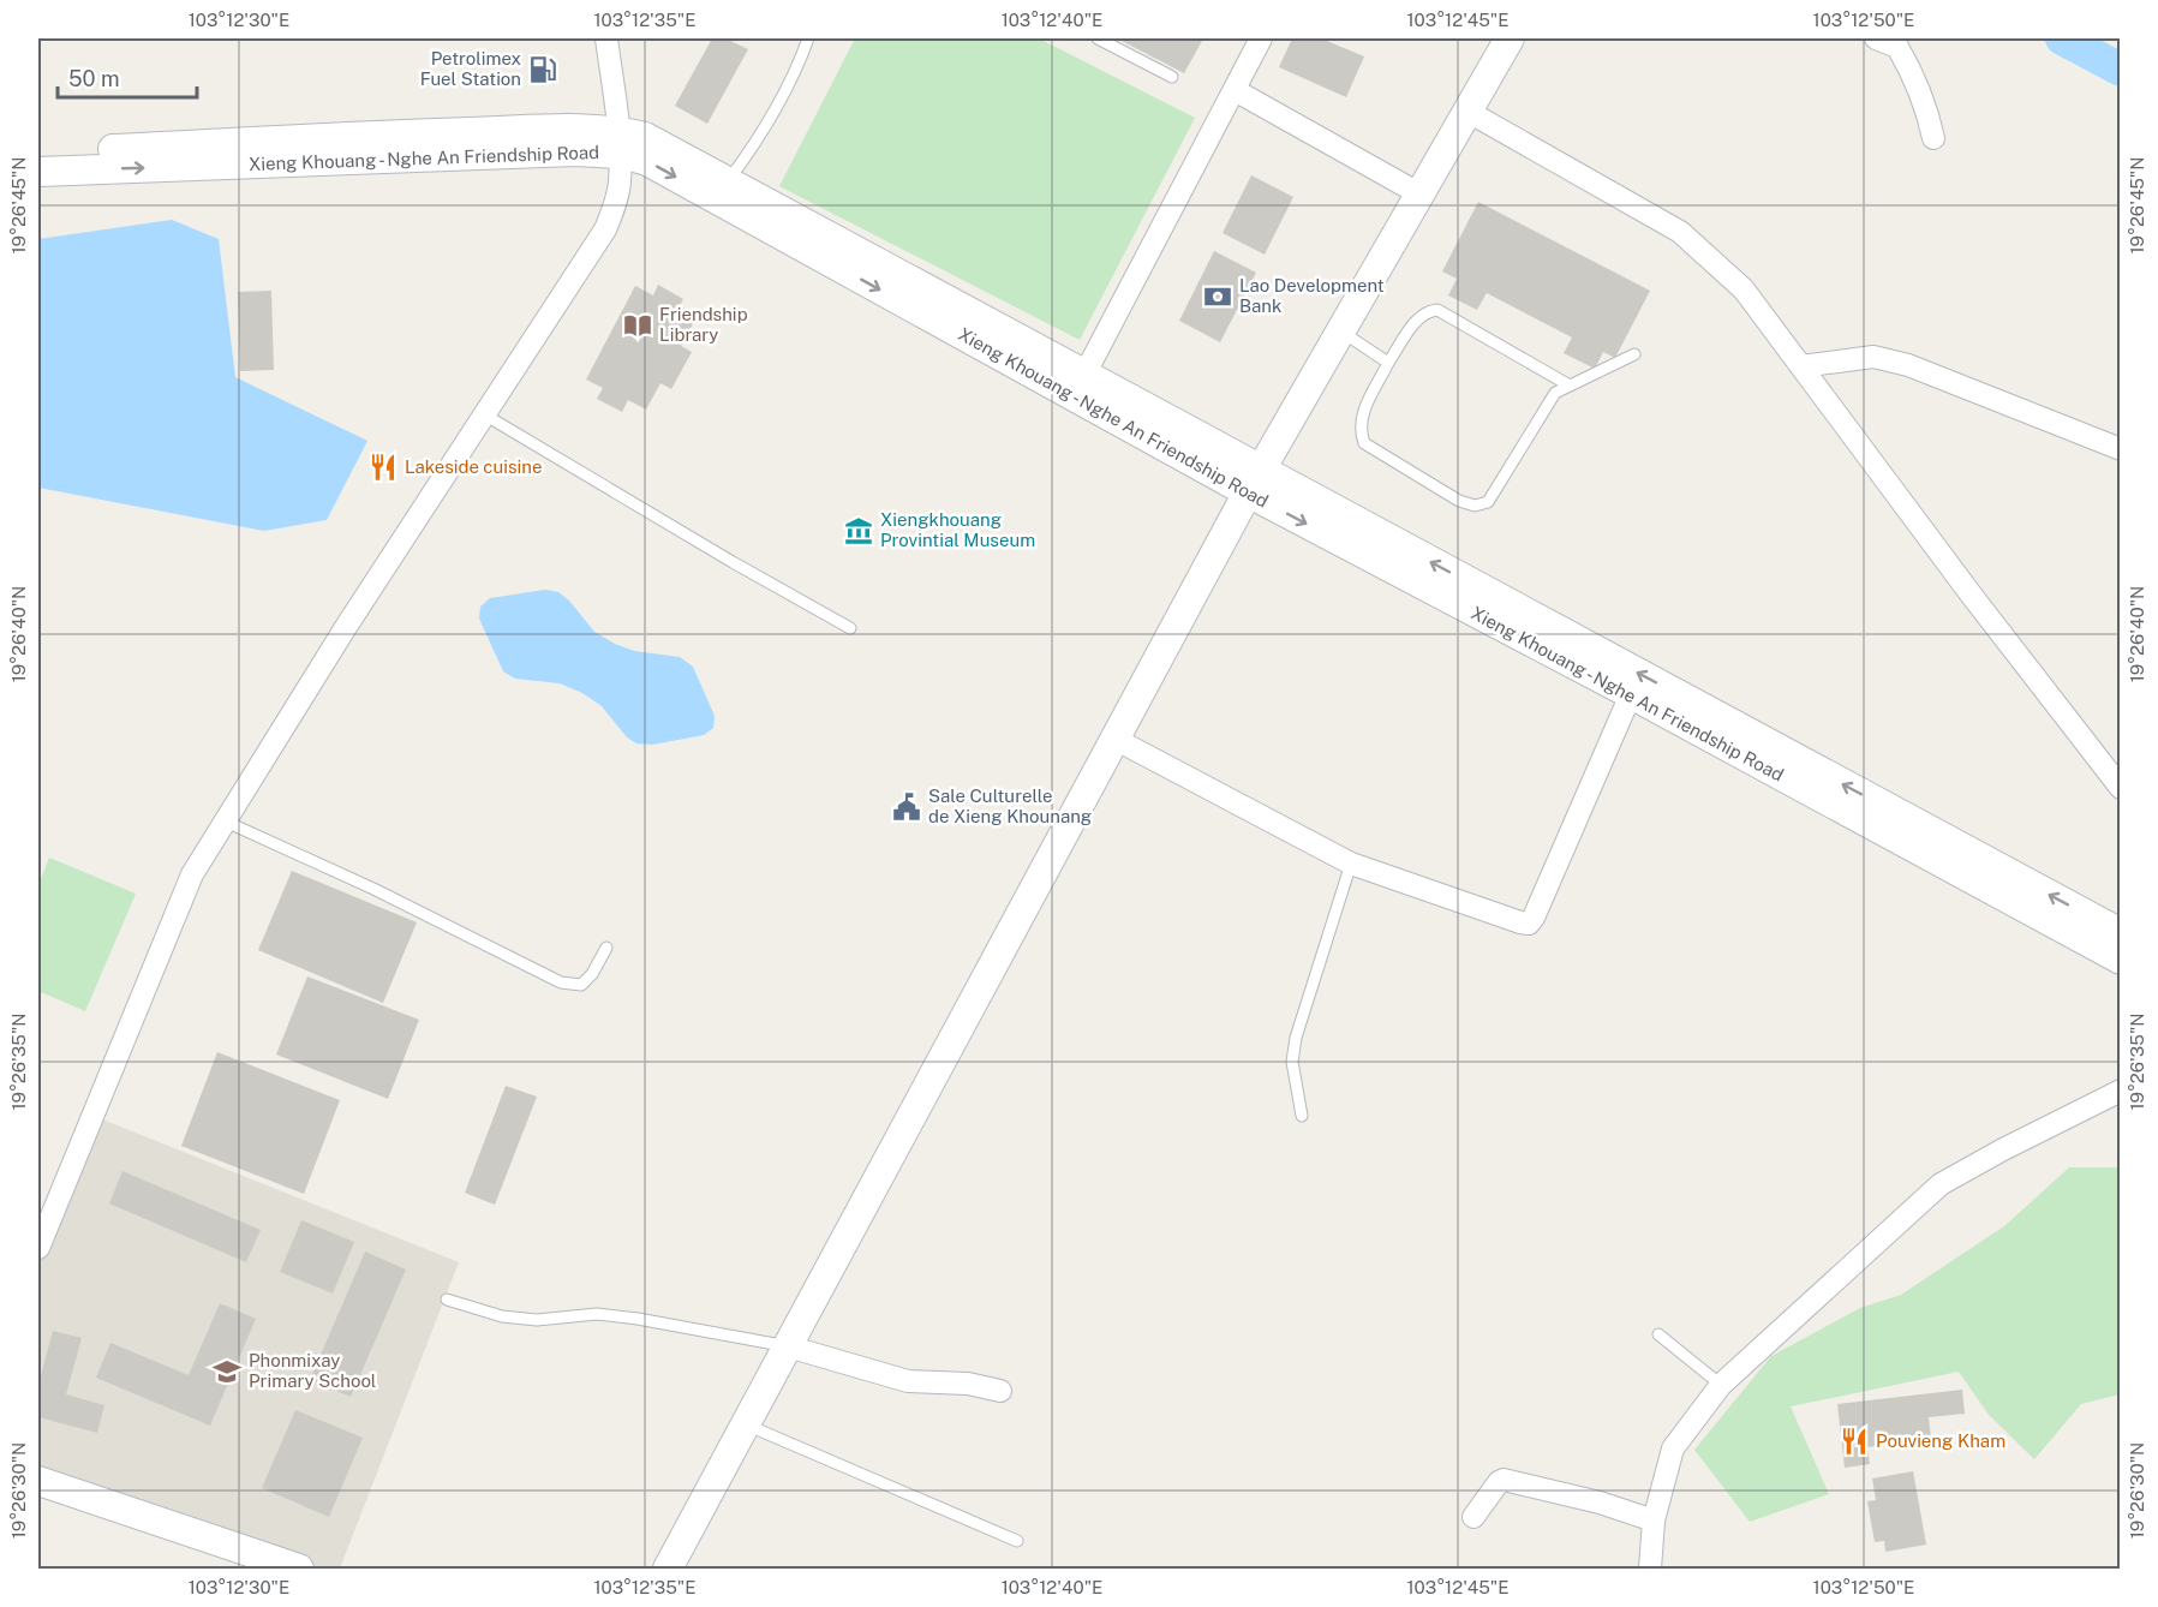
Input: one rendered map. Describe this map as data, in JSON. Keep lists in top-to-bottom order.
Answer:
{
  "streets": {
    "street": ["Xieng Khouang - Nghe An Friendship Road"]
  },
  "places": {
    "fuel station": ["Petrolimex Fuel Station"],
    "bank": ["Lao Development Bank"],
    "library": ["Friendship Library"],
    "restaurant": ["Lakeside cuisine", "Pouvieng Kham"],
    "museum": ["Xiengkhouang Provintial Museum"],
    "public building": ["Sale Culturelle de Xieng Khounang"],
    "school or university": ["Phonmixay Primary School"]
  },
  "scale_bar": "50 m",
  "coordinates": [
    "103°12'30\"E",
    "103°12'35\"E",
    "103°12'40\"E",
    "103°12'45\"E",
    "103°12'50\"E",
    "19°26'45\"N",
    "19°26'40\"N",
    "19°26'35\"N",
    "19°26'30\"N"
  ]
}
